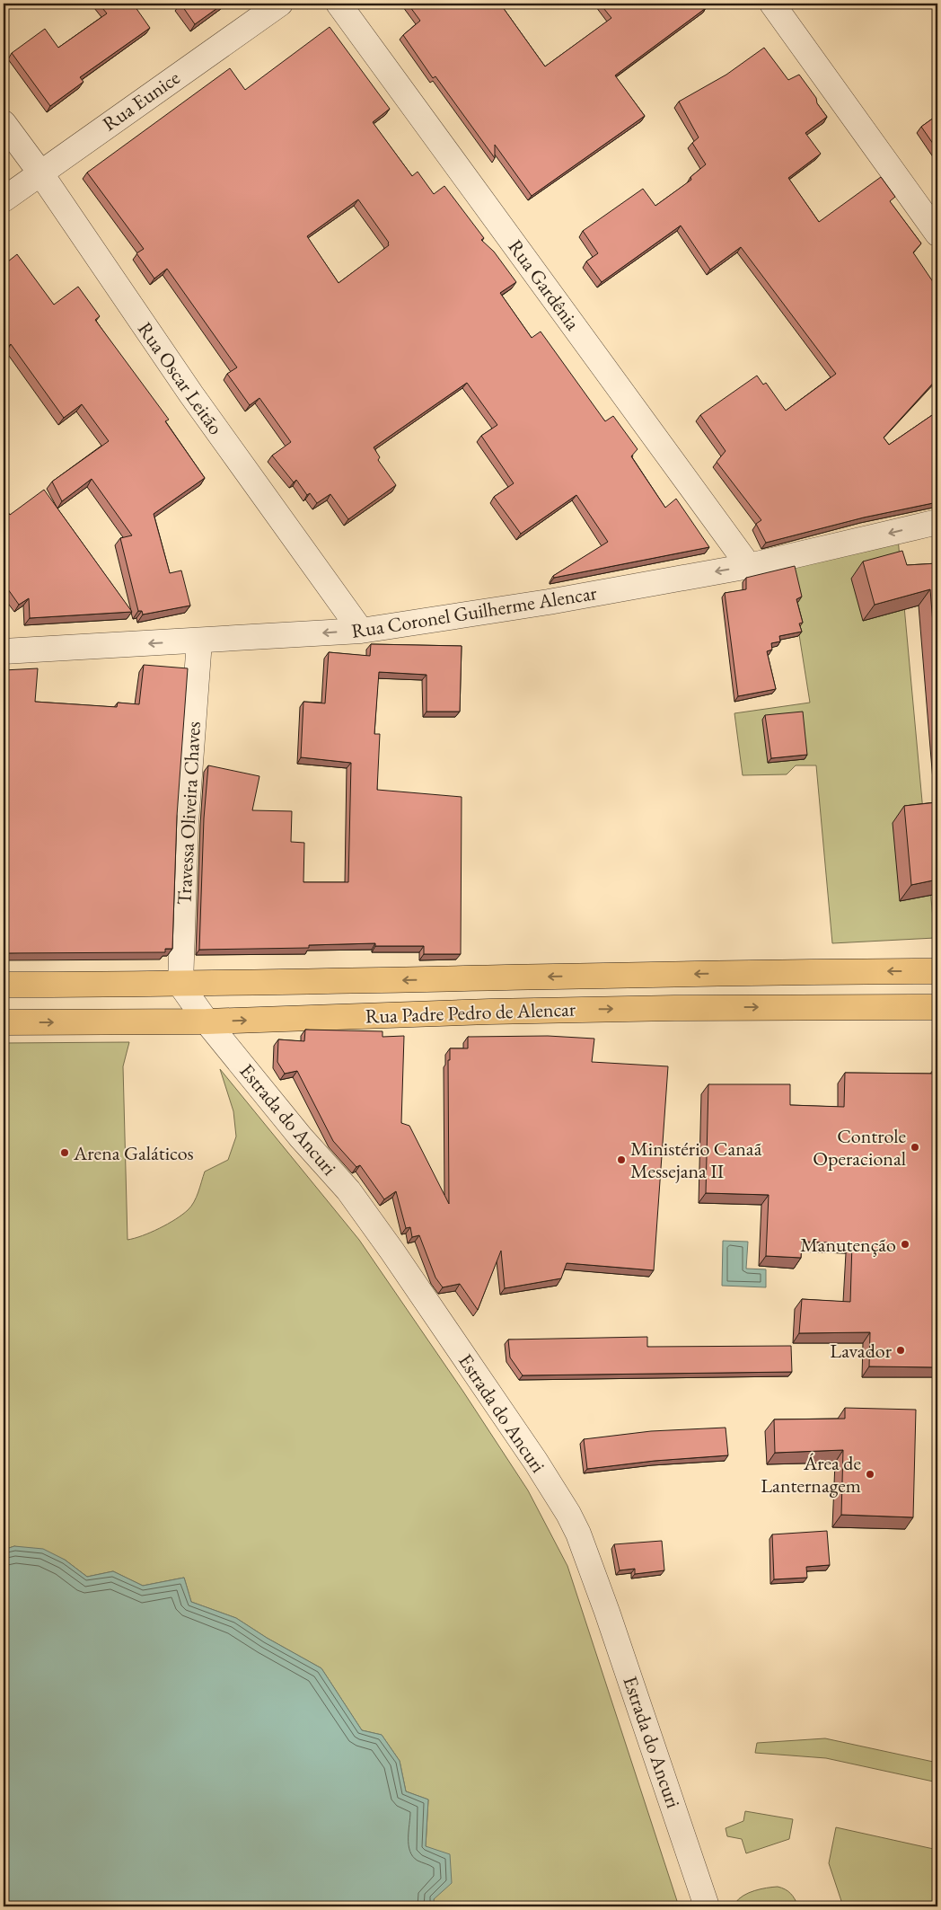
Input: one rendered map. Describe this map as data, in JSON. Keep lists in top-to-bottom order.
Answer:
{
  "streets": {
    "main road": ["Rua Padre Pedro de Alencar"],
    "street": [
      "Rua Eunice",
      "Rua Gardênia",
      "Rua Oscar Leitão",
      "Rua Coronel Guilherme Alencar",
      "Travessa Oliveira Chaves",
      "Estrada do Ancuri"
    ]
  },
  "crossings": [
    ["Rua Eunice", "Rua Oscar Leitão"],
    ["Rua Gardênia", "Rua Coronel Guilherme Alencar"],
    ["Rua Oscar Leitão", "Rua Coronel Guilherme Alencar"],
    ["Rua Coronel Guilherme Alencar", "Travessa Oliveira Chaves"],
    ["Travessa Oliveira Chaves", "Rua Padre Pedro de Alencar"],
    ["Travessa Oliveira Chaves", "Estrada do Ancuri"],
    ["Rua Padre Pedro de Alencar", "Estrada do Ancuri"]
  ],
  "one_way": ["Rua Coronel Guilherme Alencar"],
  "places": [
    "Controle Operacional",
    "Arena Galáticos",
    "Ministério Canaã Messejana II",
    "Manutenção",
    "Lavador",
    "Área de Lanternagem"
  ]
}
